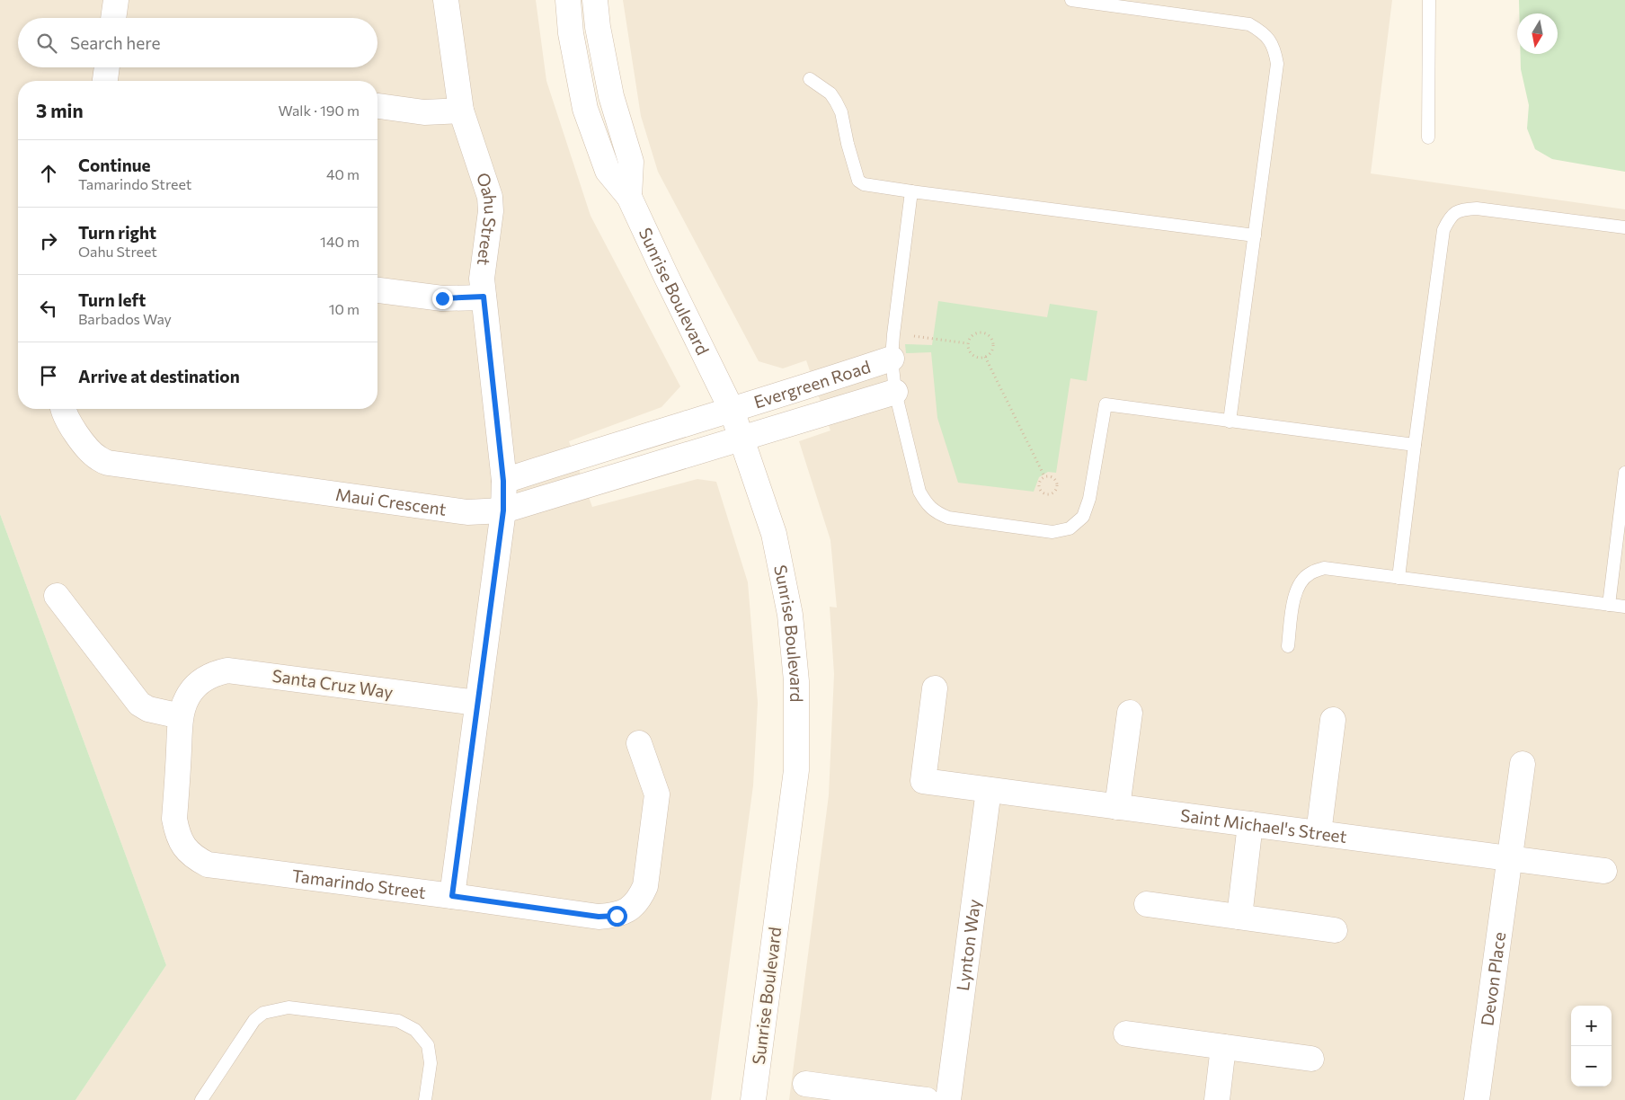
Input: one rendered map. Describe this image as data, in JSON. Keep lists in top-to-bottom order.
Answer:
{
  "streets": {
    "street": [
      "Oahu Street",
      "Sunrise Boulevard",
      "Evergreen Road",
      "Maui Crescent",
      "Santa Cruz Way",
      "Saint Michael's Street",
      "Tamarindo Street",
      "Lynton Way",
      "Devon Place"
    ]
  },
  "crossings": [
    ["Oahu Street", "Maui Crescent"],
    ["Oahu Street", "Santa Cruz Way"],
    ["Oahu Street", "Tamarindo Street"],
    ["Sunrise Boulevard", "Evergreen Road"],
    ["Sunrise Boulevard", "Maui Crescent"],
    ["Evergreen Road", "Maui Crescent"],
    ["Santa Cruz Way", "Tamarindo Street"],
    ["Saint Michael's Street", "Lynton Way"],
    ["Saint Michael's Street", "Devon Place"]
  ],
  "north": "bottom",
  "page": {
    "search": "Search here",
    "heading": ["3 min", "Walk · 190 m"],
    "list": [
      ["Continue", "Tamarindo Street", "40 m"],
      ["Turn right", "Oahu Street", "140 m"],
      ["Turn left", "Barbados Way", "10 m"],
      "Arrive at destination"
    ],
    "map_buttons": ["+", "−"]
  }
}
